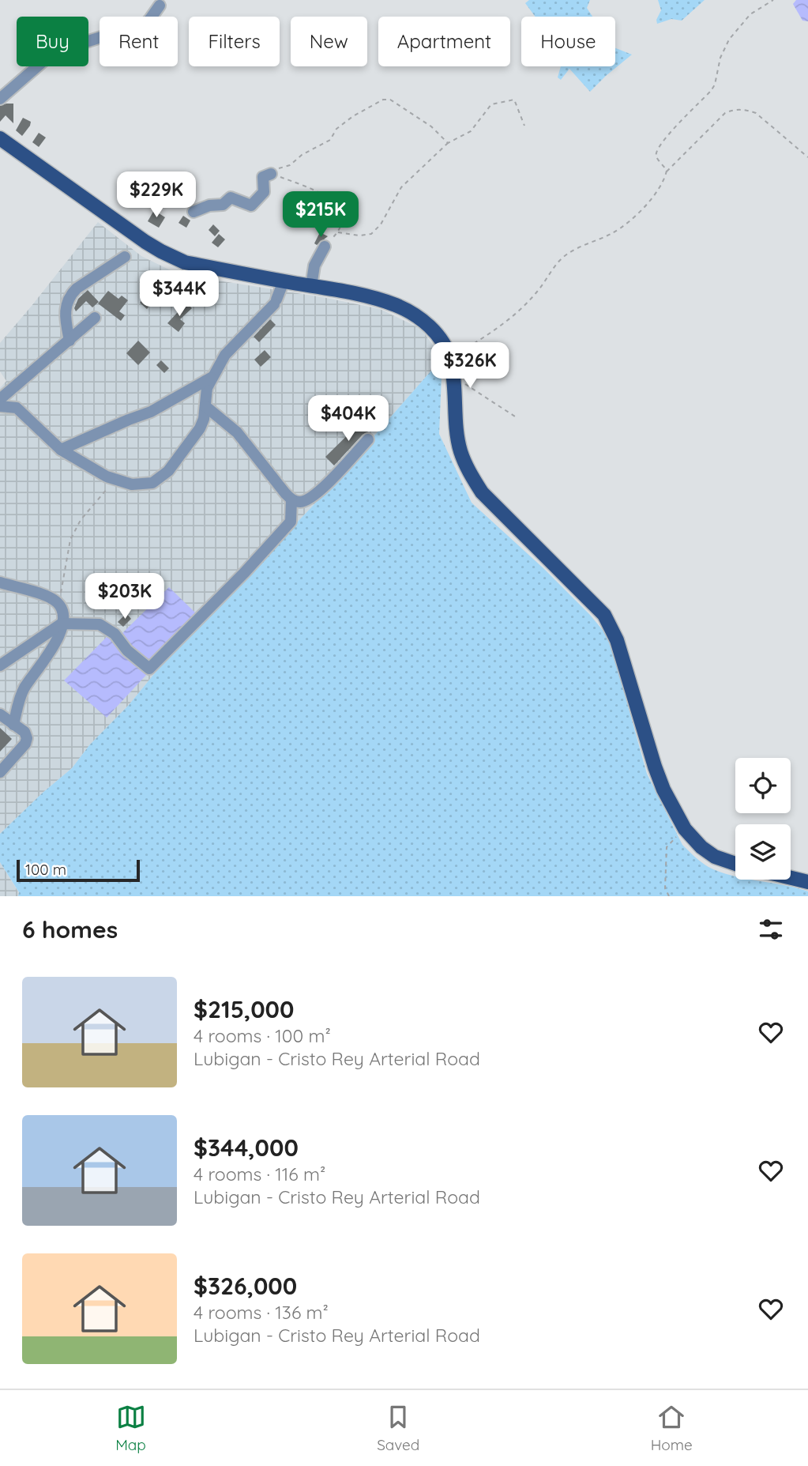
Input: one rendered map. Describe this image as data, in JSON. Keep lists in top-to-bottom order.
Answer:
{
  "scale_bar": "100 m",
  "page": {
    "chip": [
      "Buy",
      "Rent",
      "Filters",
      "New",
      "Apartment",
      "House"
    ],
    "price": [
      "$229K",
      "$215K",
      "$344K",
      "$326K",
      "$404K",
      "$203K"
    ],
    "scale": "100 m",
    "heading": "6 homes",
    "list": [
      {
        "name": "$215,000",
        "note": "4 rooms · 100 m² · Lubigan - Cristo Rey Arterial Road"
      },
      {
        "name": "$344,000",
        "note": "4 rooms · 116 m² · Lubigan - Cristo Rey Arterial Road"
      },
      {
        "name": "$326,000",
        "note": "4 rooms · 136 m² · Lubigan - Cristo Rey Arterial Road"
      }
    ],
    "tabs": ["Map", "Saved", "Home"]
  }
}
